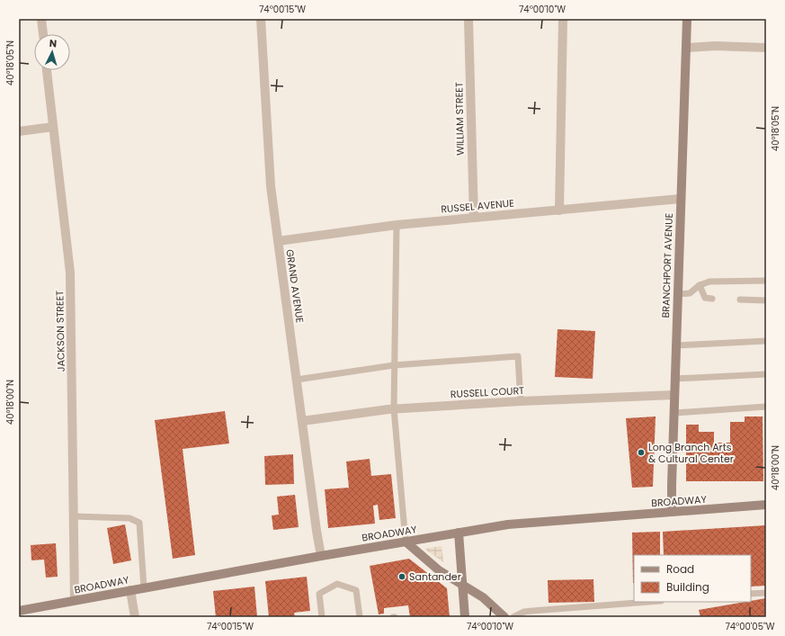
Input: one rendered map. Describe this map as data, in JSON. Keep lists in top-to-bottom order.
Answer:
{
  "streets": {
    "street": [
      "WILLIAM STREET",
      "RUSSEL AVENUE",
      "BRANCHPORT AVENUE",
      "GRAND AVENUE",
      "JACKSON STREET",
      "RUSSELL COURT",
      "BROADWAY"
    ]
  },
  "crossings": [
    ["WILLIAM STREET", "RUSSEL AVENUE"],
    ["RUSSEL AVENUE", "BRANCHPORT AVENUE"],
    ["RUSSEL AVENUE", "GRAND AVENUE"],
    ["BRANCHPORT AVENUE", "RUSSELL COURT"],
    ["BRANCHPORT AVENUE", "BROADWAY"],
    ["GRAND AVENUE", "RUSSELL COURT"],
    ["GRAND AVENUE", "BROADWAY"],
    ["JACKSON STREET", "BROADWAY"]
  ],
  "places": ["Long Branch Arts & Cultural Center", "Santander"],
  "legend": ["Road", "Building"],
  "north": "top",
  "coordinates": [
    "74°00'15\"W",
    "74°00'10\"W",
    "40°18'05\"N",
    "40°18'00\"N",
    "74°00'05\"W"
  ]
}
